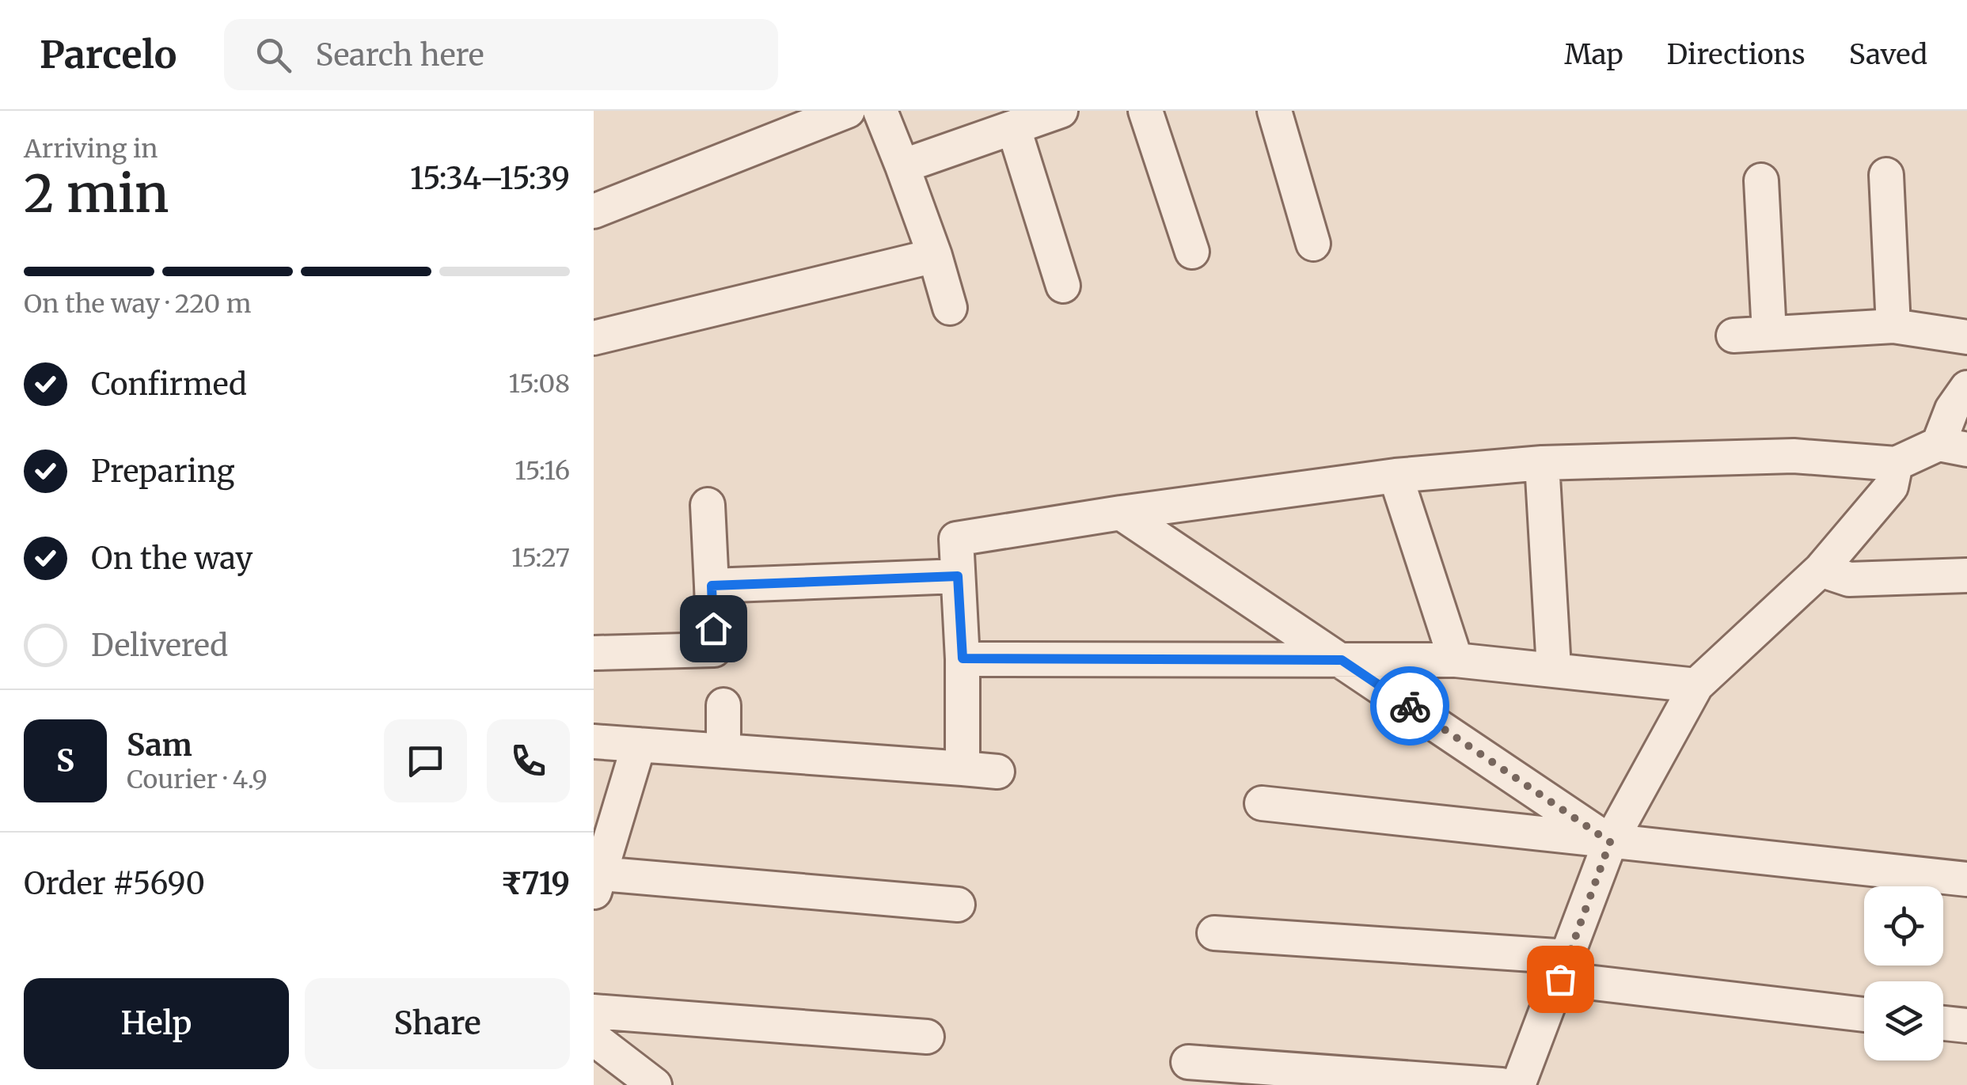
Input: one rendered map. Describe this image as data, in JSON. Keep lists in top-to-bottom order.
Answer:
{
  "page": {
    "header": "Parcelo",
    "search": "Search here",
    "nav": ["Map", "Directions", "Saved"],
    "heading": ["2 min", "Arriving in", "15:34–15:39"],
    "panel": [
      "Sam",
      "Courier · 4.9",
      "Order #5690",
      "₹719"
    ],
    "bar": "On the way · 220 m",
    "list": [
      ["Confirmed", "15:08"],
      ["Preparing", "15:16"],
      ["On the way", "15:27"],
      "Delivered"
    ],
    "round": "S",
    "buttons": ["Help", "Share"]
  }
}
